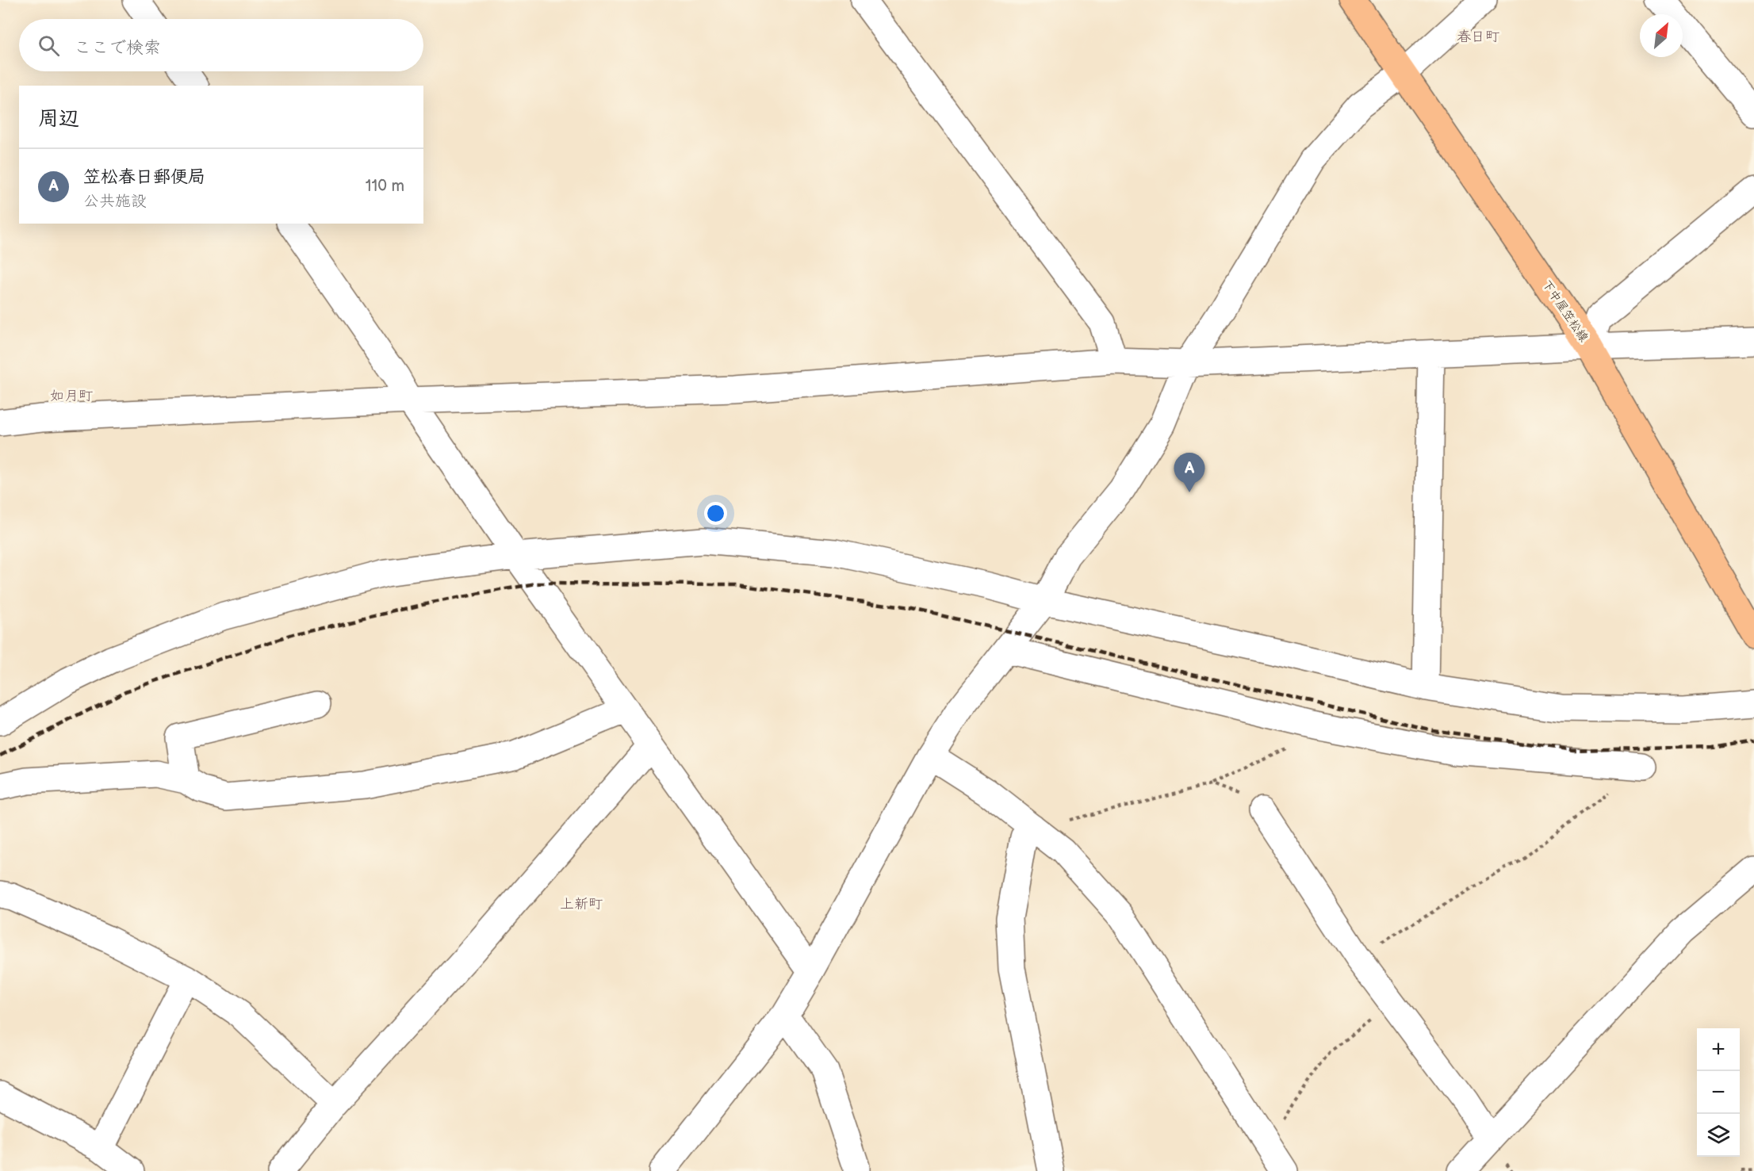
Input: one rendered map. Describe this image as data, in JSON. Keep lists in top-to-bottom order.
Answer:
{
  "streets": {
    "main road": ["下中屋笠松線"]
  },
  "districts": ["春日町", "如月町", "上新町"],
  "north": "top right",
  "page": {
    "search": "ここで検索",
    "heading": "周辺",
    "list": [
      {
        "mark": "A",
        "name": "笠松春日郵便局",
        "note": "公共施設",
        "value": "110 m"
      }
    ],
    "pins": "A",
    "map_buttons": ["+", "−"]
  }
}
